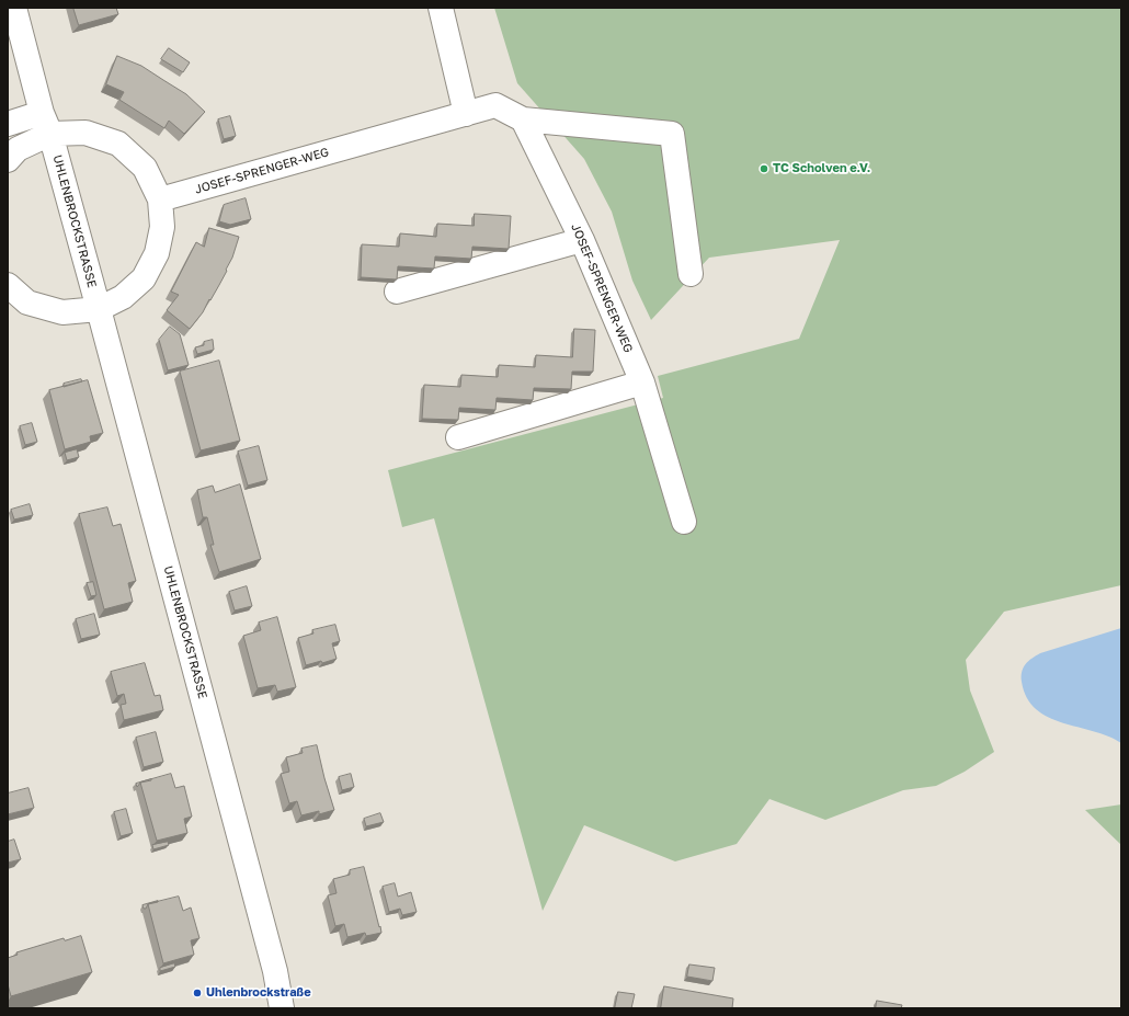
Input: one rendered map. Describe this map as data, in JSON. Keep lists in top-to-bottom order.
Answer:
{
  "streets": {
    "street": ["JOSEF-SPRENGER-WEG", "UHLENBROCKSTRASSE"]
  },
  "places": ["TC Scholven e.V.", "Uhlenbrockstraße"]
}
